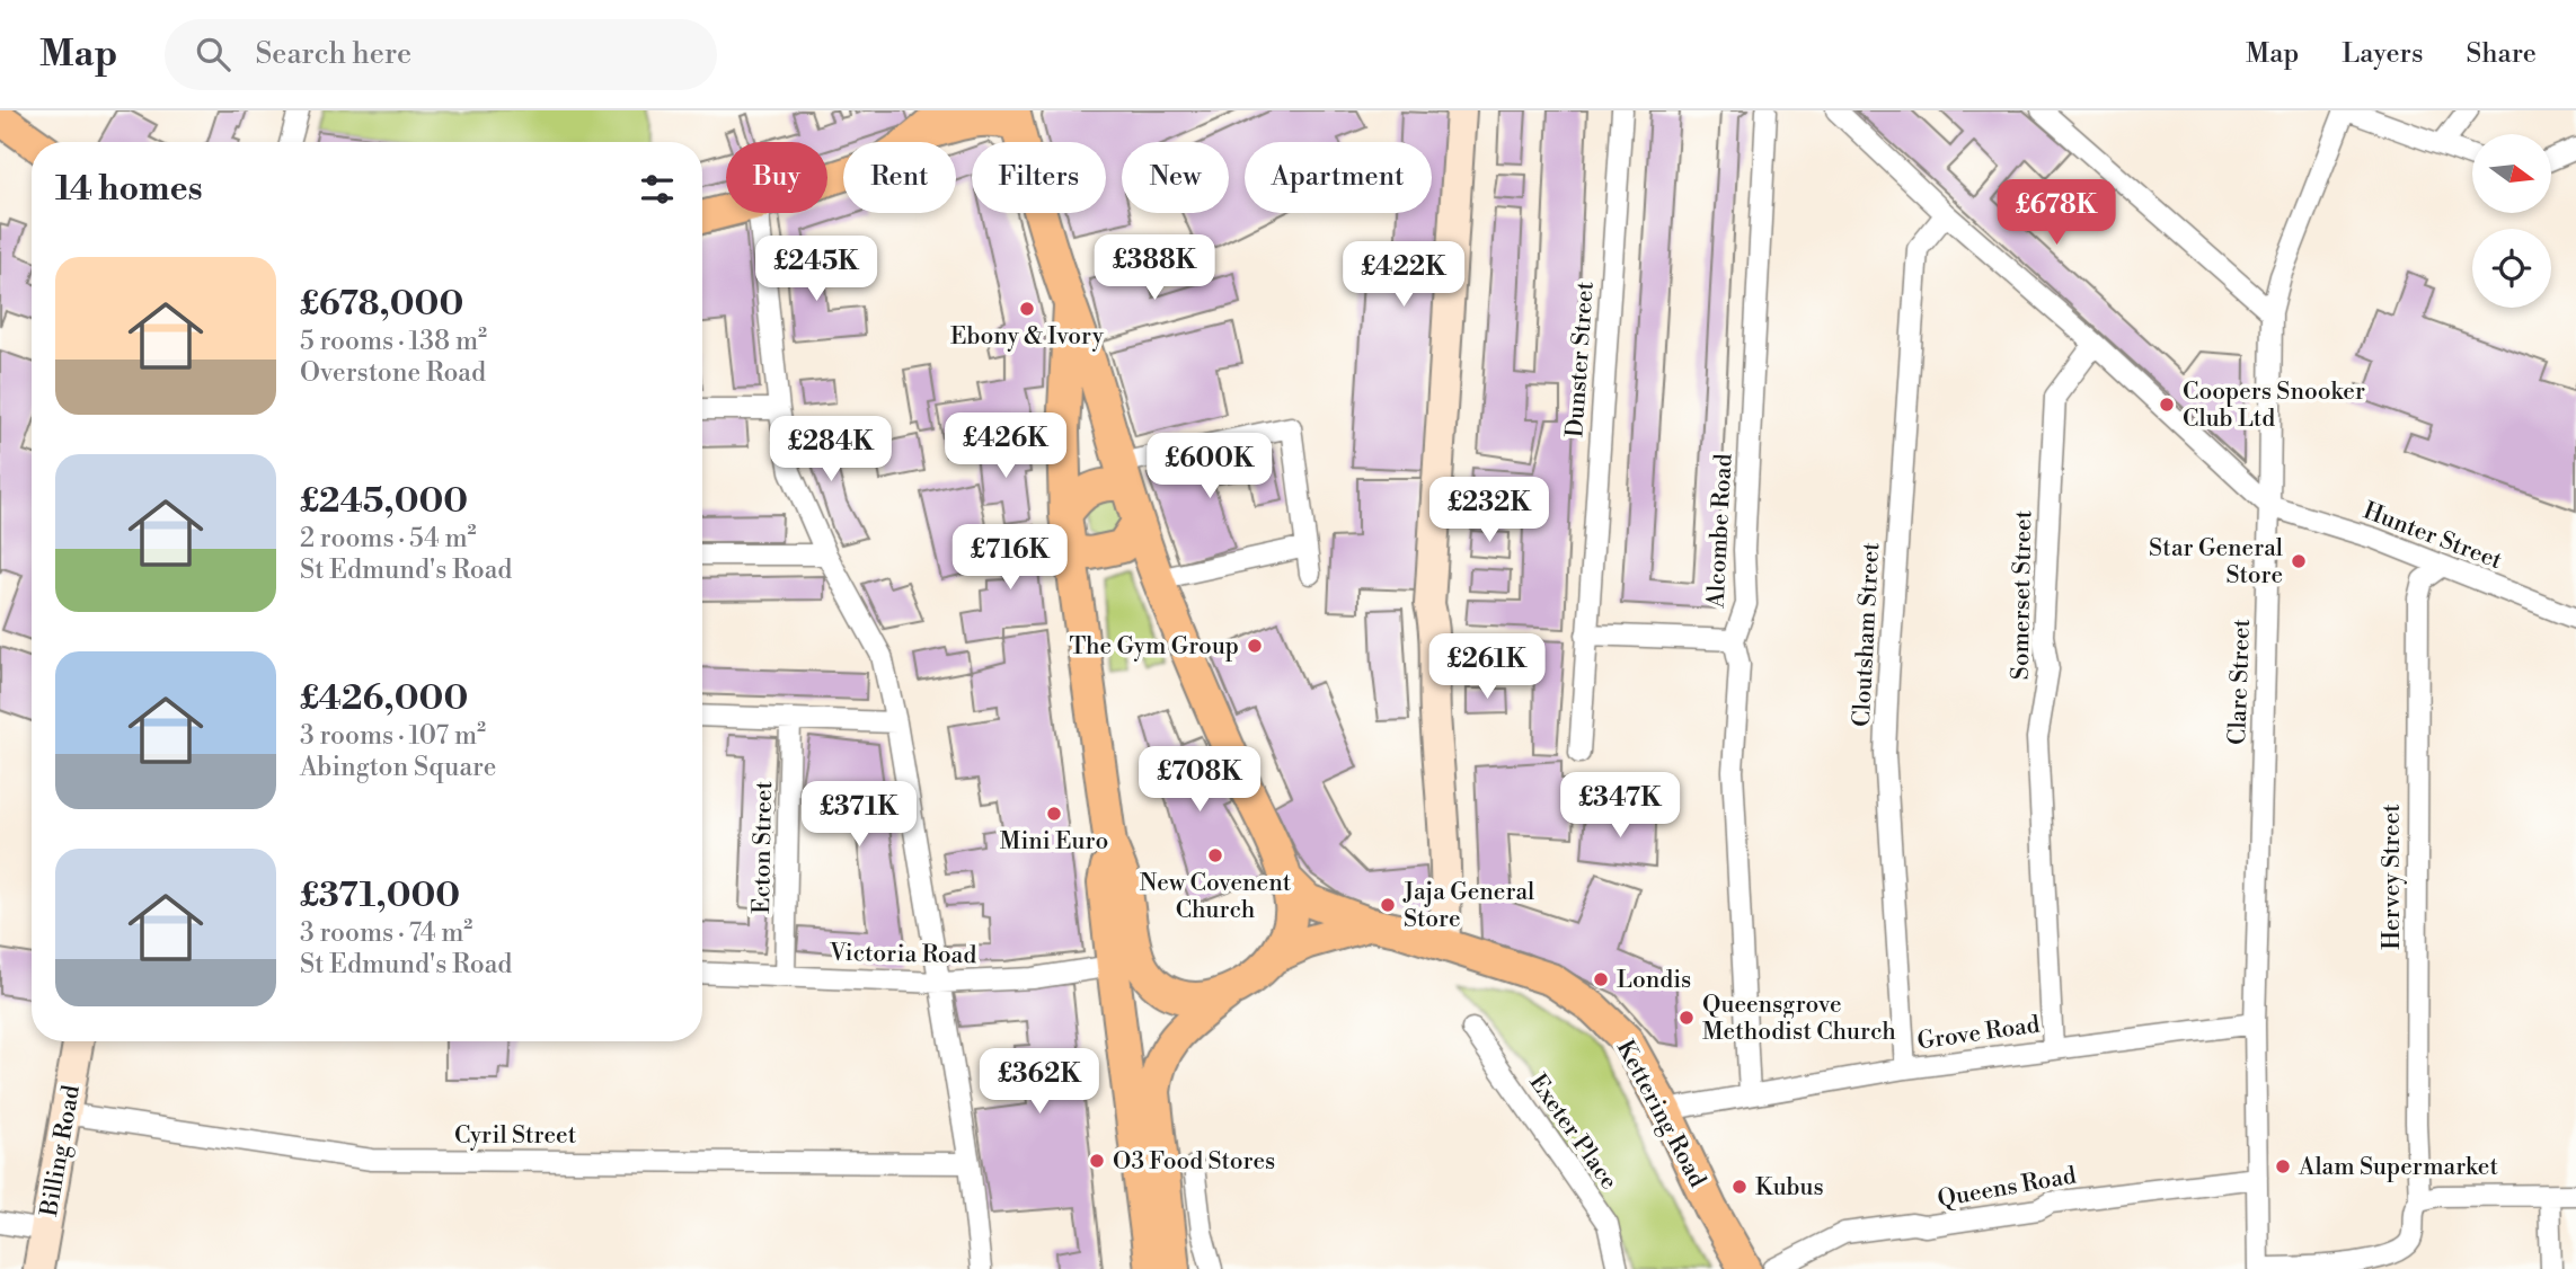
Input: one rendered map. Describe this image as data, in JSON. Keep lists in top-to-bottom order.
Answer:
{
  "streets": {
    "main road": ["Kettering Road"],
    "street": [
      "Dunster Street",
      "Alcombe Road",
      "Hunter Street",
      "Somerset Street",
      "Cloutsham Street",
      "Clare Street",
      "Ecton Street",
      "Hervey Street",
      "Victoria Road",
      "Grove Road",
      "Exeter Place",
      "Cyril Street",
      "Billing Road",
      "Queens Road"
    ]
  },
  "crossings": [
    ["Alcombe Road", "Grove Road"],
    ["Hunter Street", "Clare Street"],
    ["Hunter Street", "Hervey Street"],
    ["Somerset Street", "Grove Road"],
    ["Cloutsham Street", "Grove Road"],
    ["Clare Street", "Hervey Street"],
    ["Clare Street", "Grove Road"],
    ["Clare Street", "Queens Road"],
    ["Ecton Street", "Victoria Road"],
    ["Grove Road", "Kettering Road"],
    ["Cyril Street", "Billing Road"]
  ],
  "places": [
    "Ebony & Ivory",
    "Coopers Snooker Club Ltd",
    "Star General Store",
    "The Gym Group",
    "Mini Euro",
    "New Covenent Church",
    "Jaja General Store",
    "Londis",
    "Queensgrove Methodist Church",
    "O3 Food Stores",
    "Alam Supermarket",
    "Kubus"
  ],
  "north": "right",
  "page": {
    "header": "Map",
    "search": "Search here",
    "nav": ["Map", "Layers", "Share"],
    "chip": [
      "Buy",
      "Rent",
      "Filters",
      "New",
      "Apartment"
    ],
    "heading": "14 homes",
    "price": [
      "£678K",
      "£388K",
      "£245K",
      "£422K",
      "£426K",
      "£284K",
      "£600K",
      "£232K",
      "£716K",
      "£261K",
      "£708K",
      "£347K",
      "£371K",
      "£362K"
    ],
    "list": [
      {
        "name": "£678,000",
        "note": "5 rooms · 138 m² · Overstone Road"
      },
      {
        "name": "£245,000",
        "note": "2 rooms · 54 m² · St Edmund's Road"
      },
      {
        "name": "£426,000",
        "note": "3 rooms · 107 m² · Abington Square"
      },
      {
        "name": "£371,000",
        "note": "3 rooms · 74 m² · St Edmund's Road"
      }
    ]
  }
}
